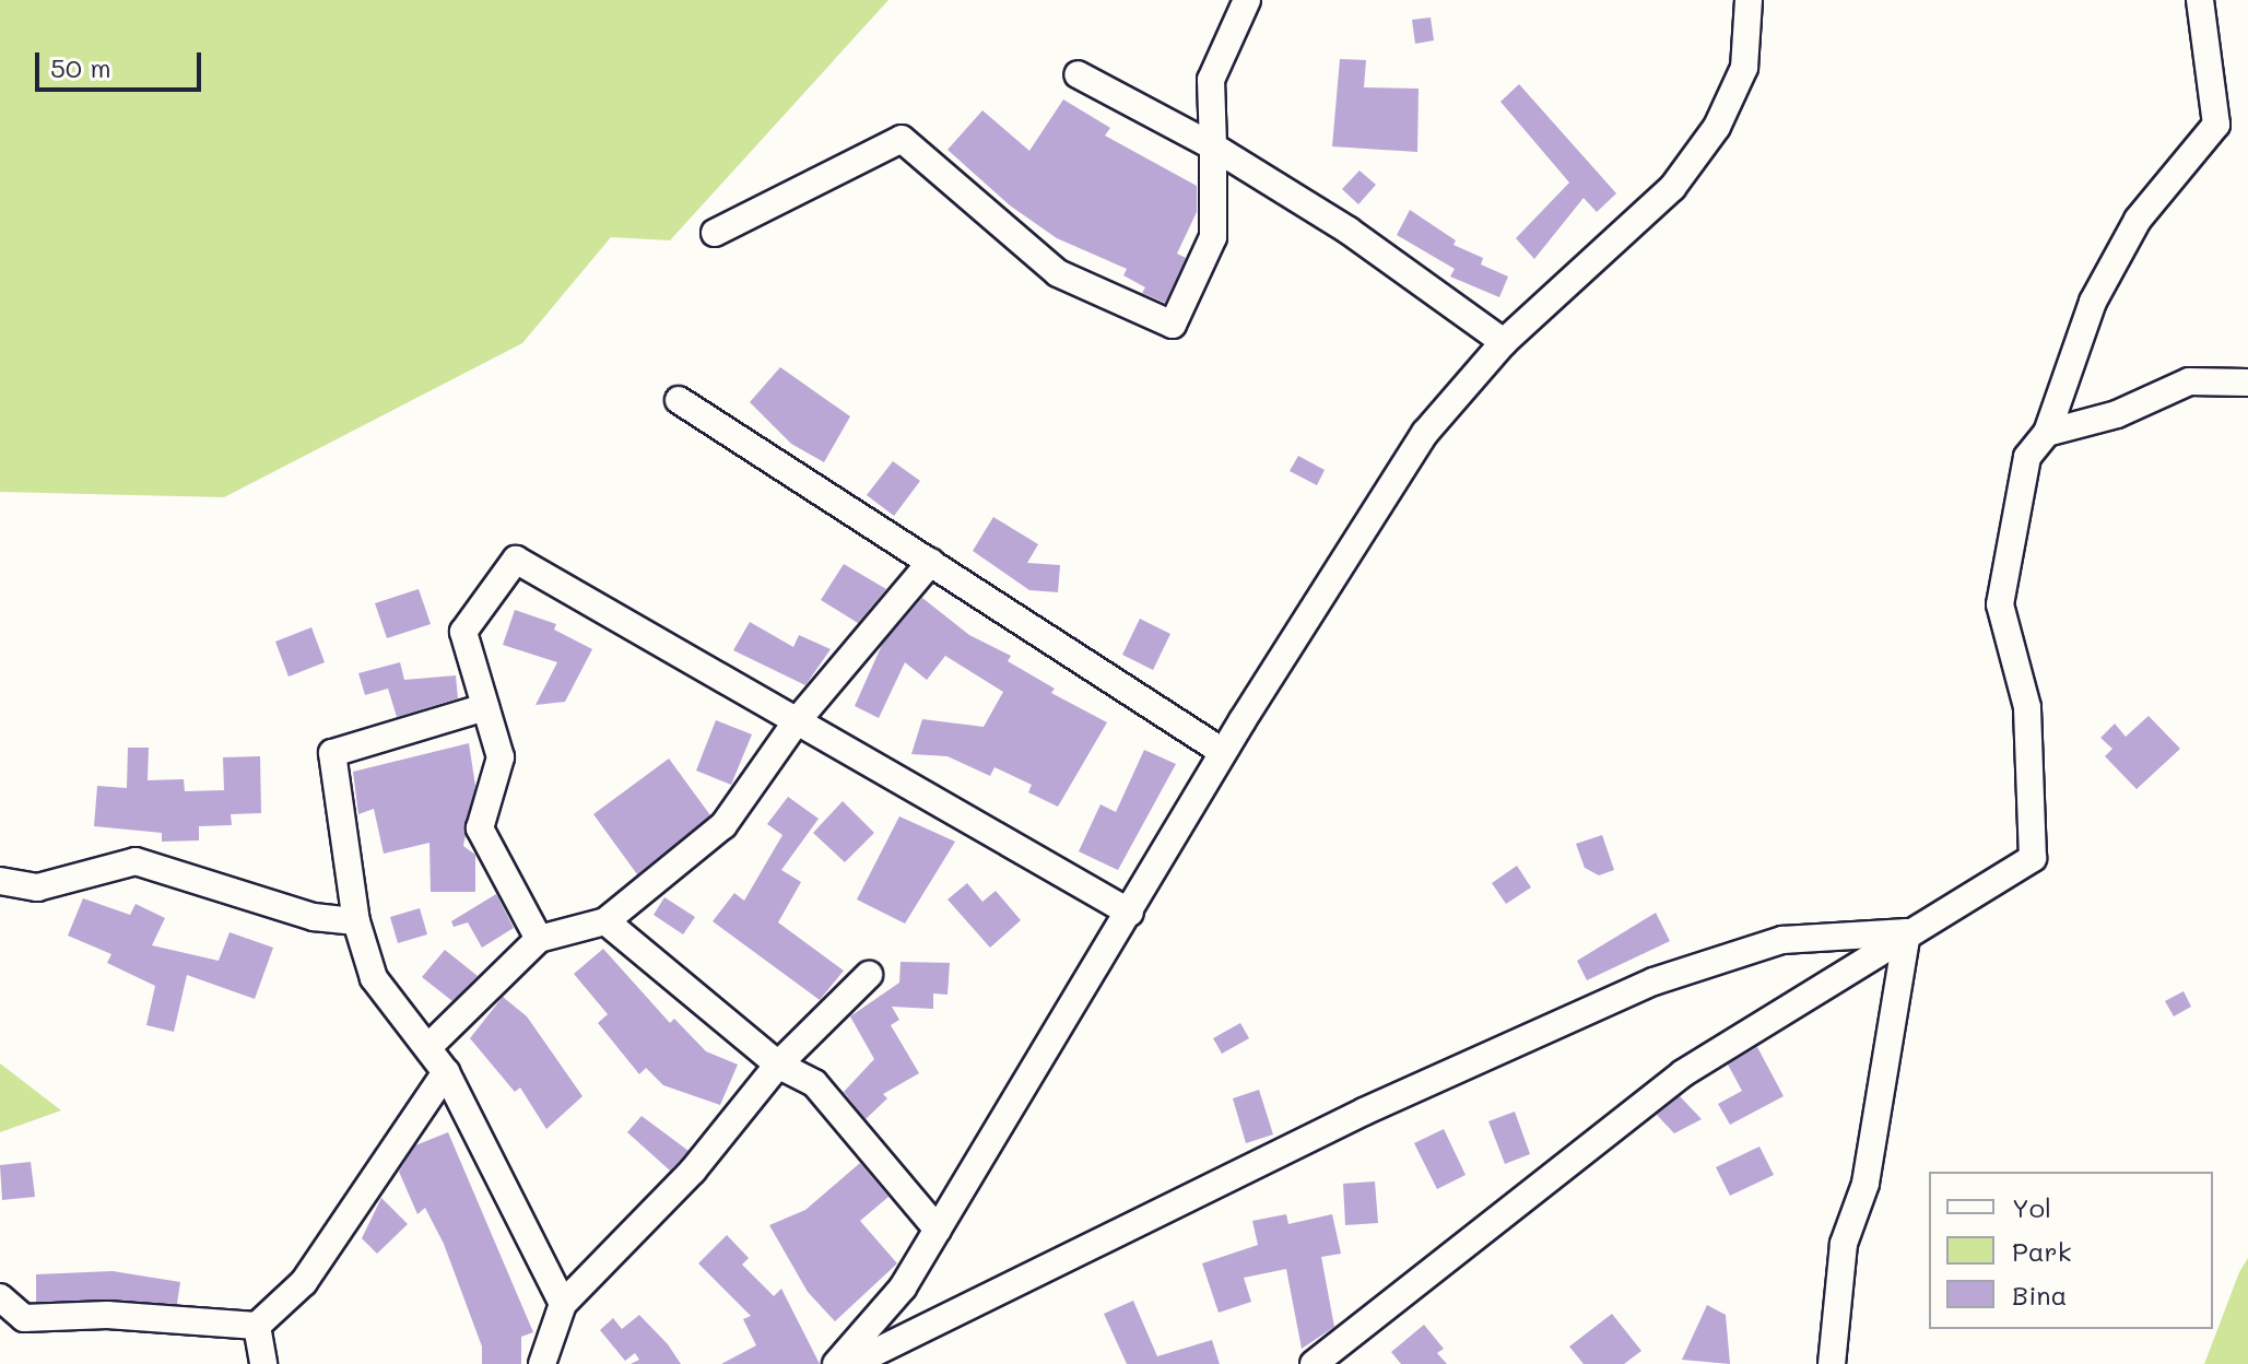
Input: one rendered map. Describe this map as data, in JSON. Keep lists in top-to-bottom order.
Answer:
{
  "legend": ["Yol", "Park", "Bina"],
  "scale_bar": "50 m"
}
